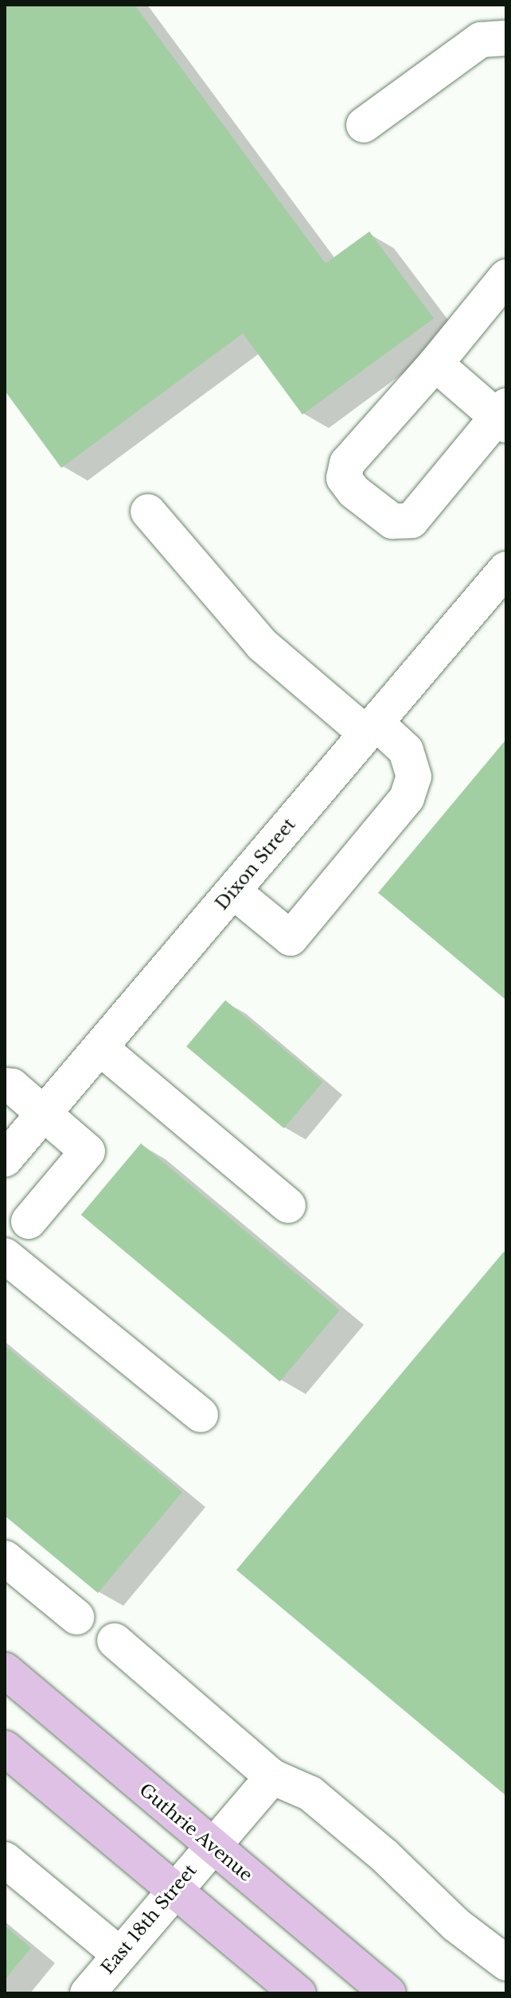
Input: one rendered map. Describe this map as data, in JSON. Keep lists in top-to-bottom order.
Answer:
{
  "streets": {
    "main road": ["Guthrie Avenue"],
    "street": ["Dixon Street", "East 18th Street"]
  },
  "crossings": [
    ["Guthrie Avenue", "East 18th Street"]
  ]
}
